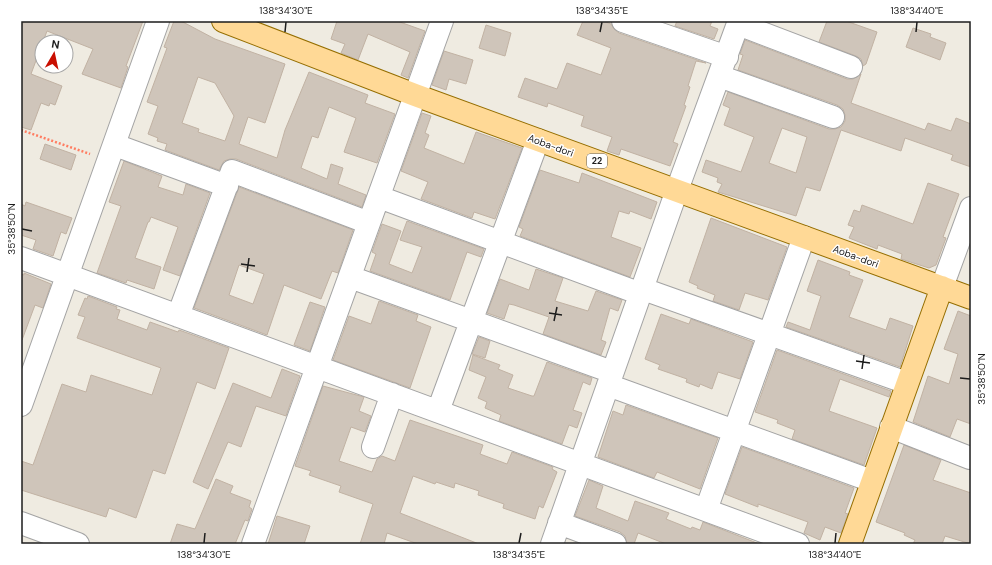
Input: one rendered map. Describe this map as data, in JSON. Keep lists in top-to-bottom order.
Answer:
{
  "streets": {
    "main road": ["Aoba-dori", "22"]
  },
  "north": "top",
  "coordinates": [
    "138°34'30\"E",
    "138°34'35\"E",
    "138°34'40\"E",
    "35°38'50\"N"
  ]
}
